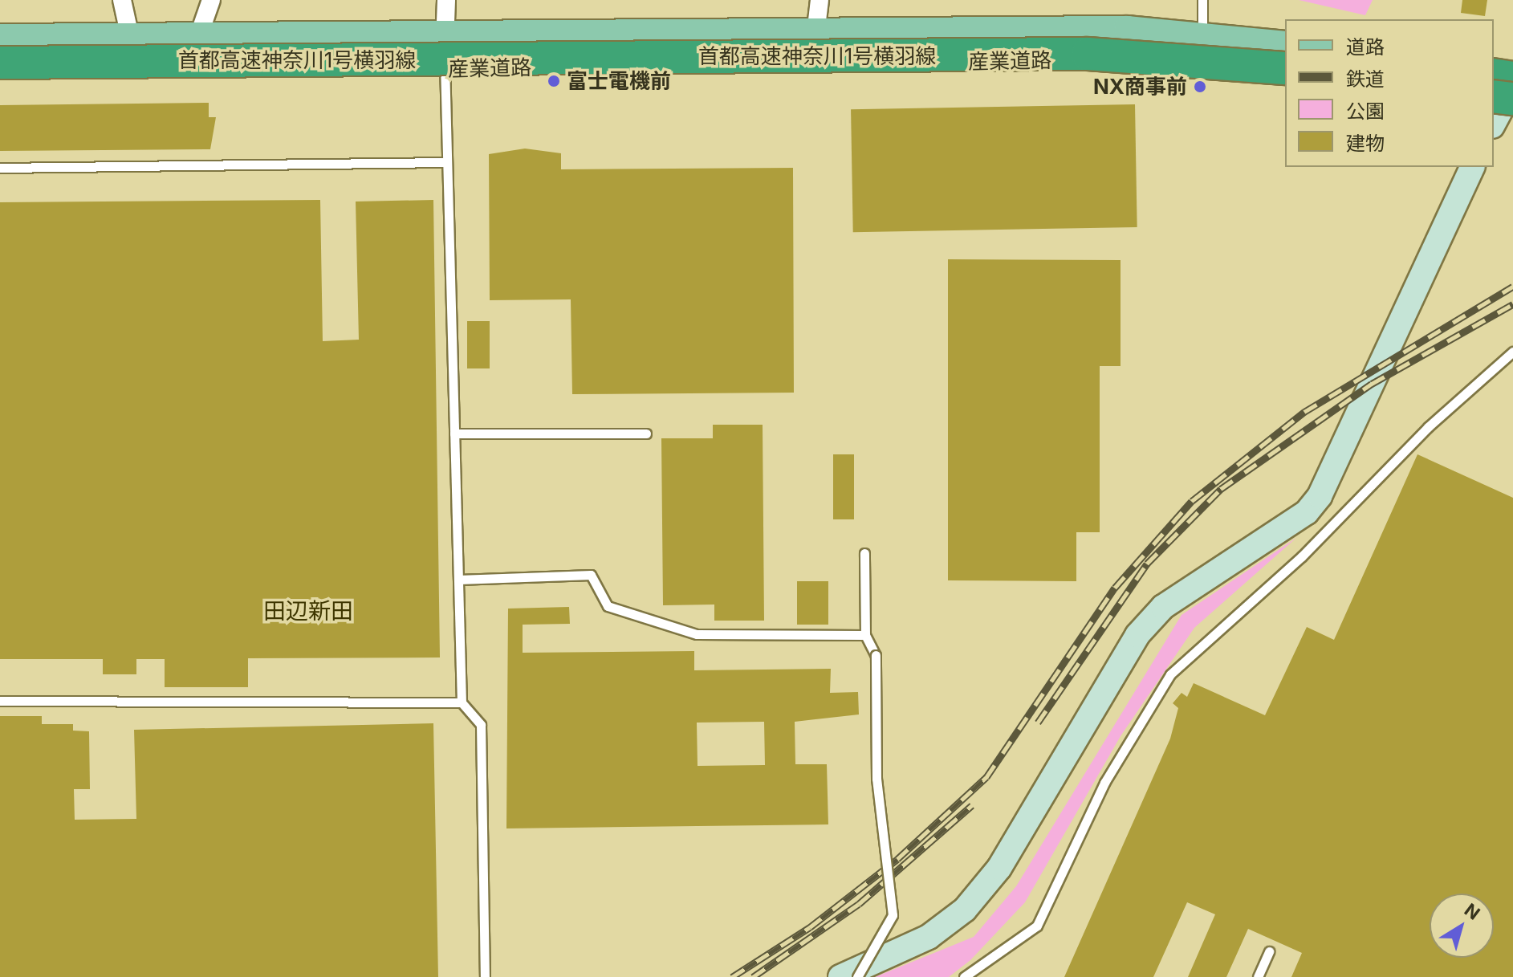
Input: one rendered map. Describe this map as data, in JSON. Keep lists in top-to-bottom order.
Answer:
{
  "streets": {
    "highway": ["首都高速神奈川1号横羽線"],
    "main road": ["産業道路"]
  },
  "crossings": [
    ["首都高速神奈川1号横羽線", "産業道路"]
  ],
  "districts": ["田辺新田"],
  "places": ["富士電機前", "NX商事前"],
  "legend": [
    "道路",
    "鉄道",
    "公園",
    "建物"
  ],
  "north": "top right"
}
